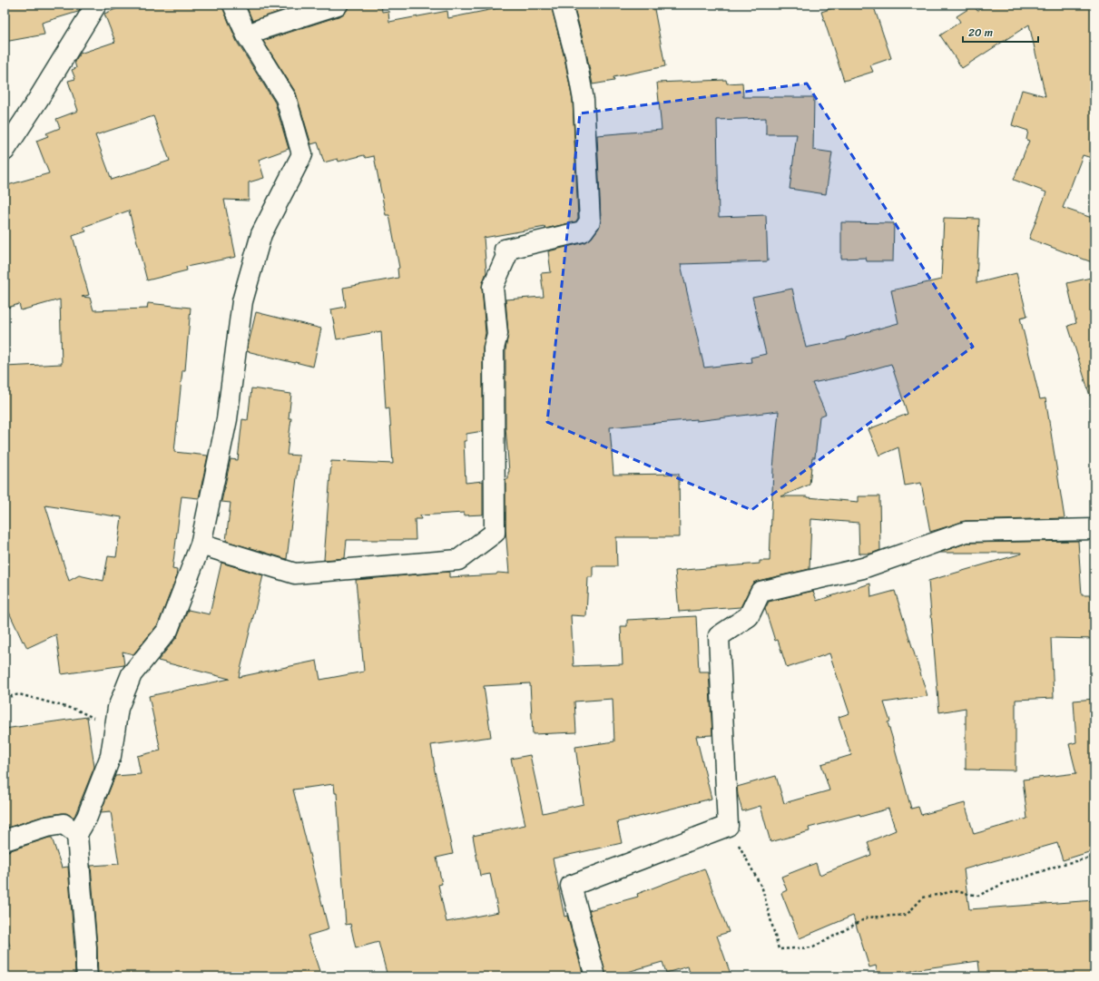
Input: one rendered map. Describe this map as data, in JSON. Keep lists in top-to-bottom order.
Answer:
{
  "scale_bar": "20 m"
}
